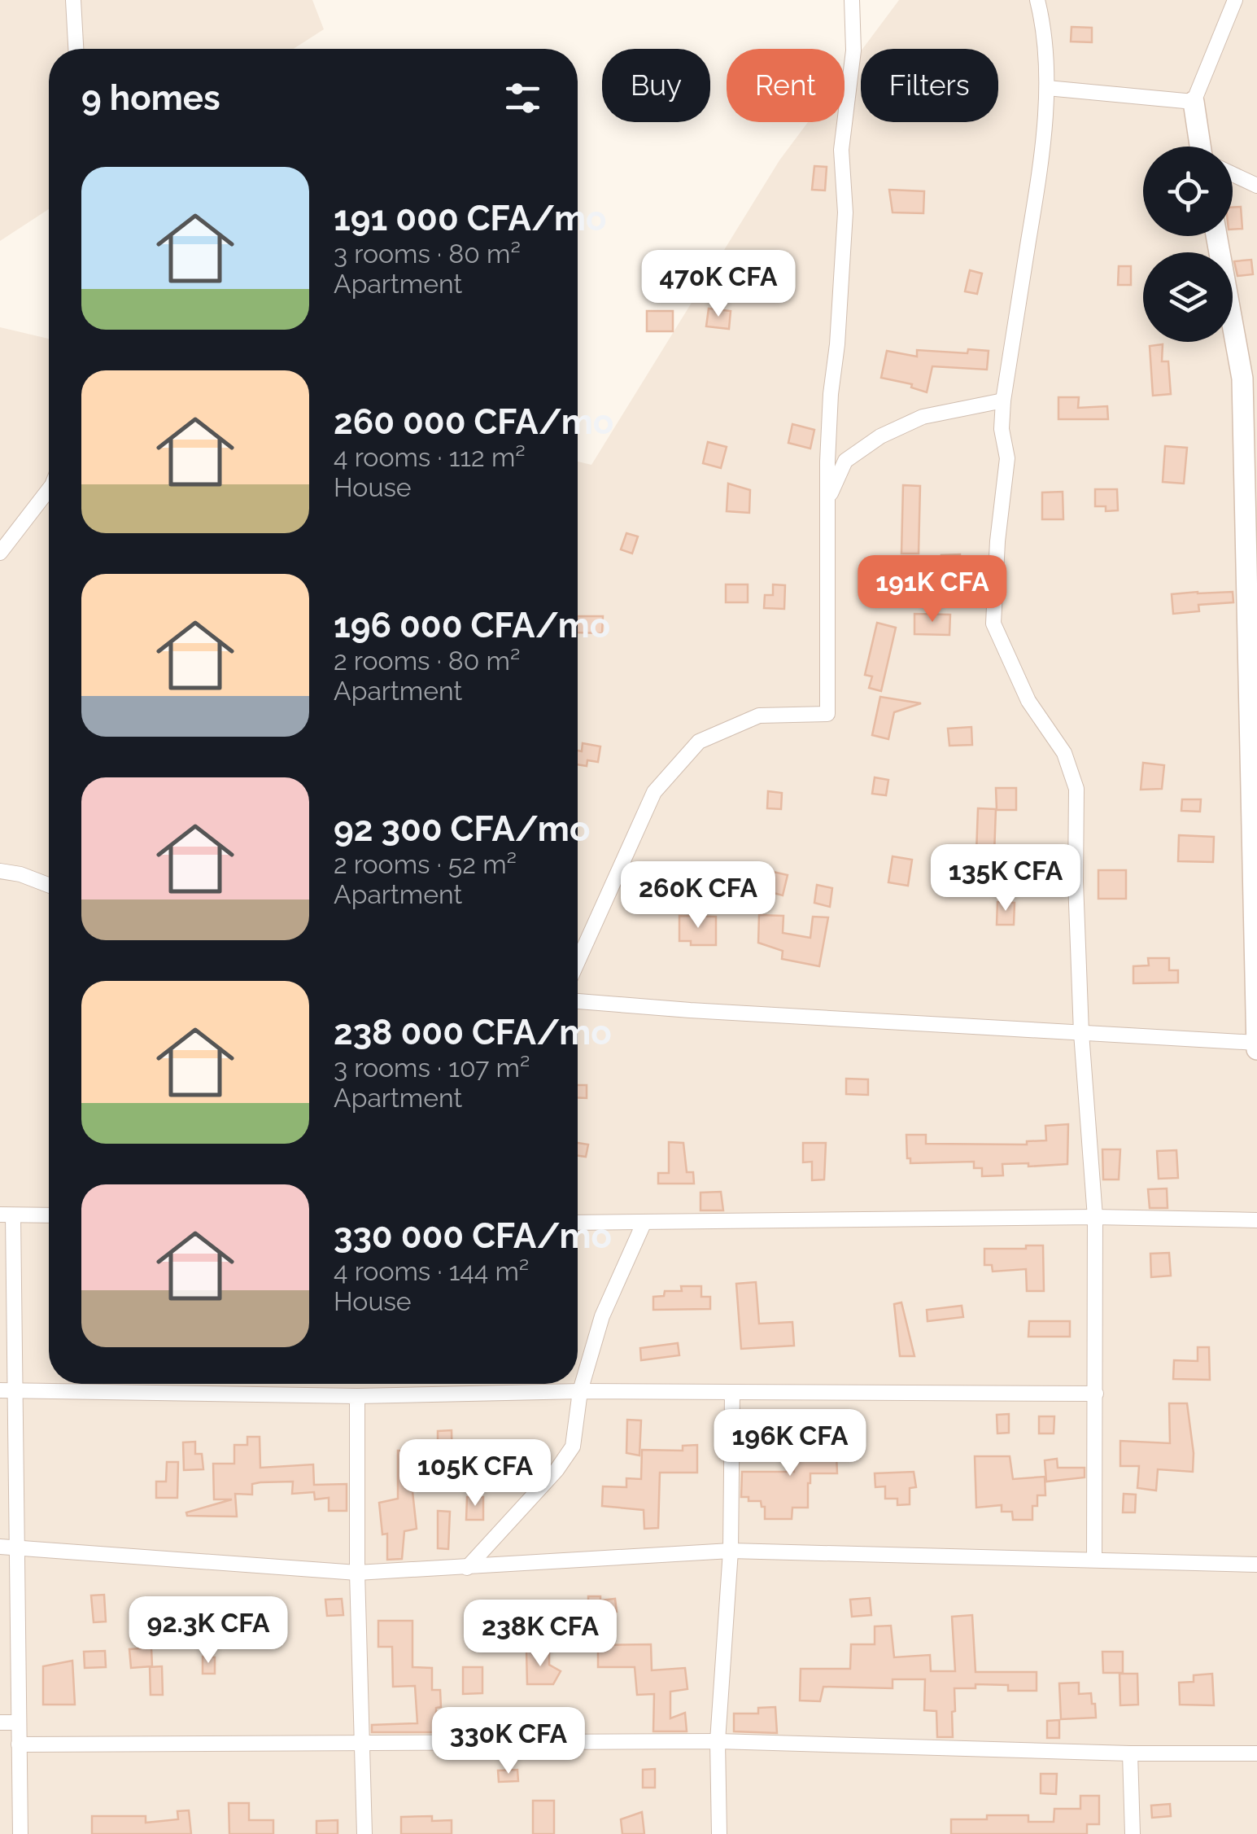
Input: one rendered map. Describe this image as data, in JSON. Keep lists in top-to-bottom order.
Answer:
{
  "page": {
    "chip": ["Buy", "Rent", "Filters"],
    "heading": "9 homes",
    "list": [
      {
        "name": "191 000 CFA/mo",
        "note": "3 rooms · 80 m² · Apartment"
      },
      {
        "name": "260 000 CFA/mo",
        "note": "4 rooms · 112 m² · House"
      },
      {
        "name": "196 000 CFA/mo",
        "note": "2 rooms · 80 m² · Apartment"
      },
      {
        "name": "92 300 CFA/mo",
        "note": "2 rooms · 52 m² · Apartment"
      },
      {
        "name": "238 000 CFA/mo",
        "note": "3 rooms · 107 m² · Apartment"
      },
      {
        "name": "330 000 CFA/mo",
        "note": "4 rooms · 144 m² · House"
      }
    ],
    "price": [
      "470K CFA",
      "191K CFA",
      "135K CFA",
      "260K CFA",
      "196K CFA",
      "105K CFA",
      "92.3K CFA",
      "238K CFA",
      "330K CFA"
    ]
  }
}
